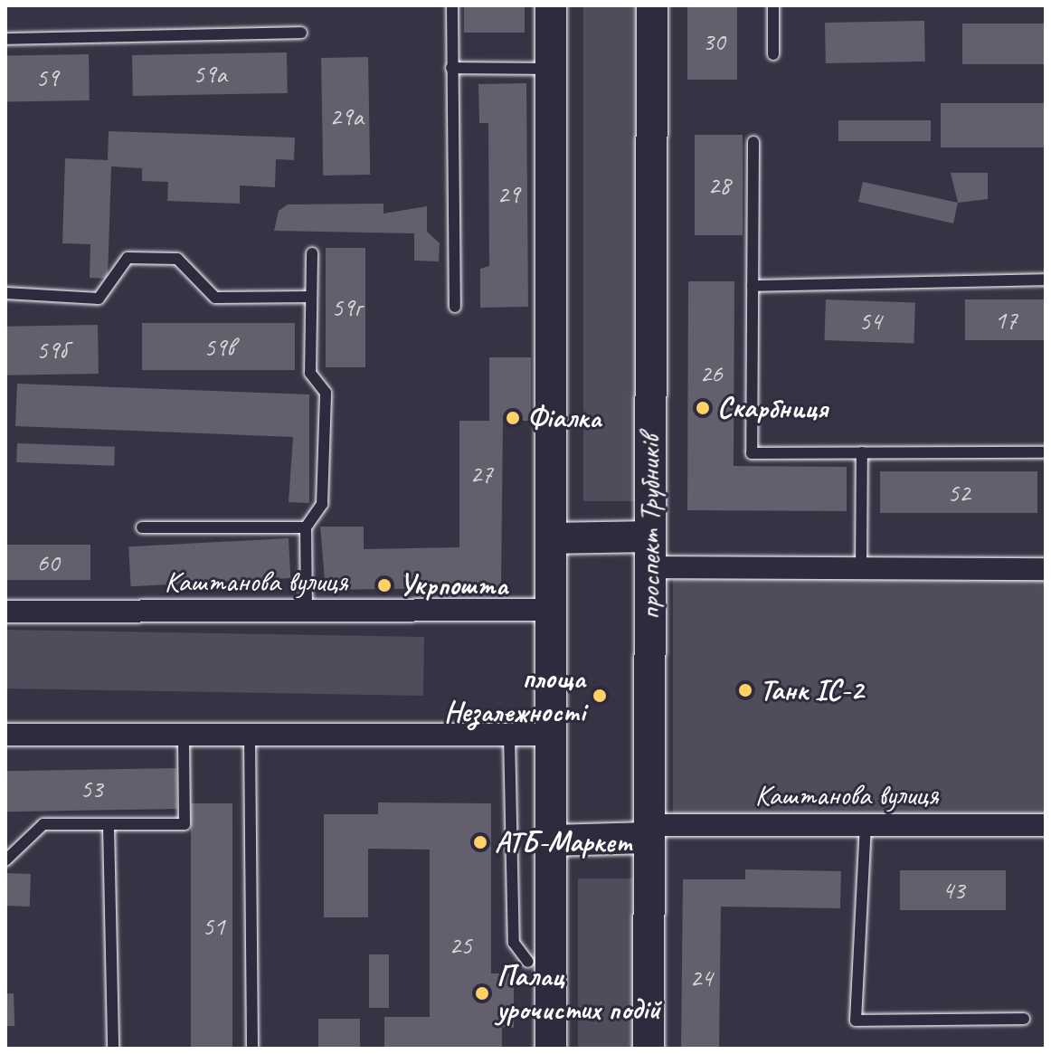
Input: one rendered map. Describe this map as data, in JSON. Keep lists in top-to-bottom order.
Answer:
{
  "streets": {
    "main road": ["проспект Трубників"],
    "street": ["Каштанова вулиця"]
  },
  "crossings": [
    ["проспект Трубників", "Каштанова вулиця"]
  ],
  "places": [
    "Скарбниця",
    "Фіалка",
    "Укрпошта",
    "Танк ІС-2",
    "площа Незалежності",
    "АТБ-Маркет",
    "Палац урочистих подій"
  ],
  "house_numbers": [
    "30",
    "59а",
    "59",
    "29а",
    "28",
    "29",
    "59г",
    "17",
    "54",
    "59в",
    "59б",
    "26",
    "27",
    "52",
    "60",
    "53",
    "43",
    "51",
    "25",
    "24"
  ]
}
